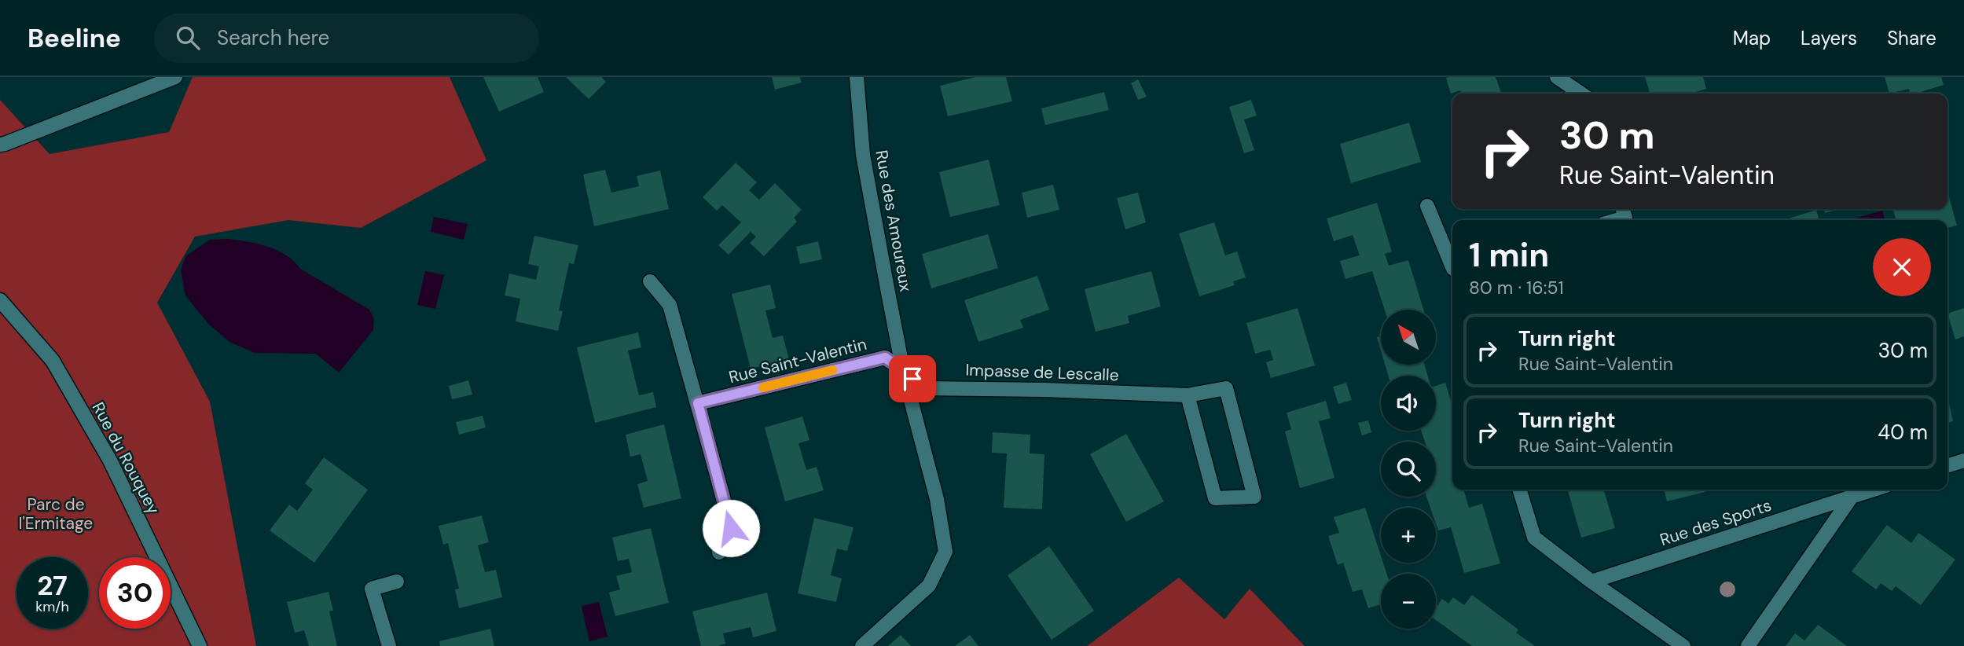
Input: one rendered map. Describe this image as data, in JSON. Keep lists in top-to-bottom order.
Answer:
{
  "streets": {
    "street": [
      "Rue des Amoureux",
      "Rue Saint-Valentin",
      "Impasse de Lescalle",
      "Rue du Rouquey",
      "Rue des Sports"
    ]
  },
  "crossings": [
    ["Rue des Amoureux", "Rue Saint-Valentin"],
    ["Rue des Amoureux", "Impasse de Lescalle"],
    ["Rue Saint-Valentin", "Impasse de Lescalle"]
  ],
  "parks": ["Parc de l'Ermitage"],
  "north": "top left",
  "page": {
    "header": "Beeline",
    "search": "Search here",
    "nav": ["Map", "Layers", "Share"],
    "turn": ["30 m", "Rue Saint-Valentin"],
    "heading": ["1 min", "80 m · 16:51"],
    "map_buttons": ["+", "−"],
    "list": [
      {
        "name": "Turn right",
        "note": "Rue Saint-Valentin",
        "value": "30 m"
      },
      {
        "name": "Turn right",
        "note": "Rue Saint-Valentin",
        "value": "40 m"
      }
    ],
    "speed": "27 km/h",
    "limit": "30"
  }
}
